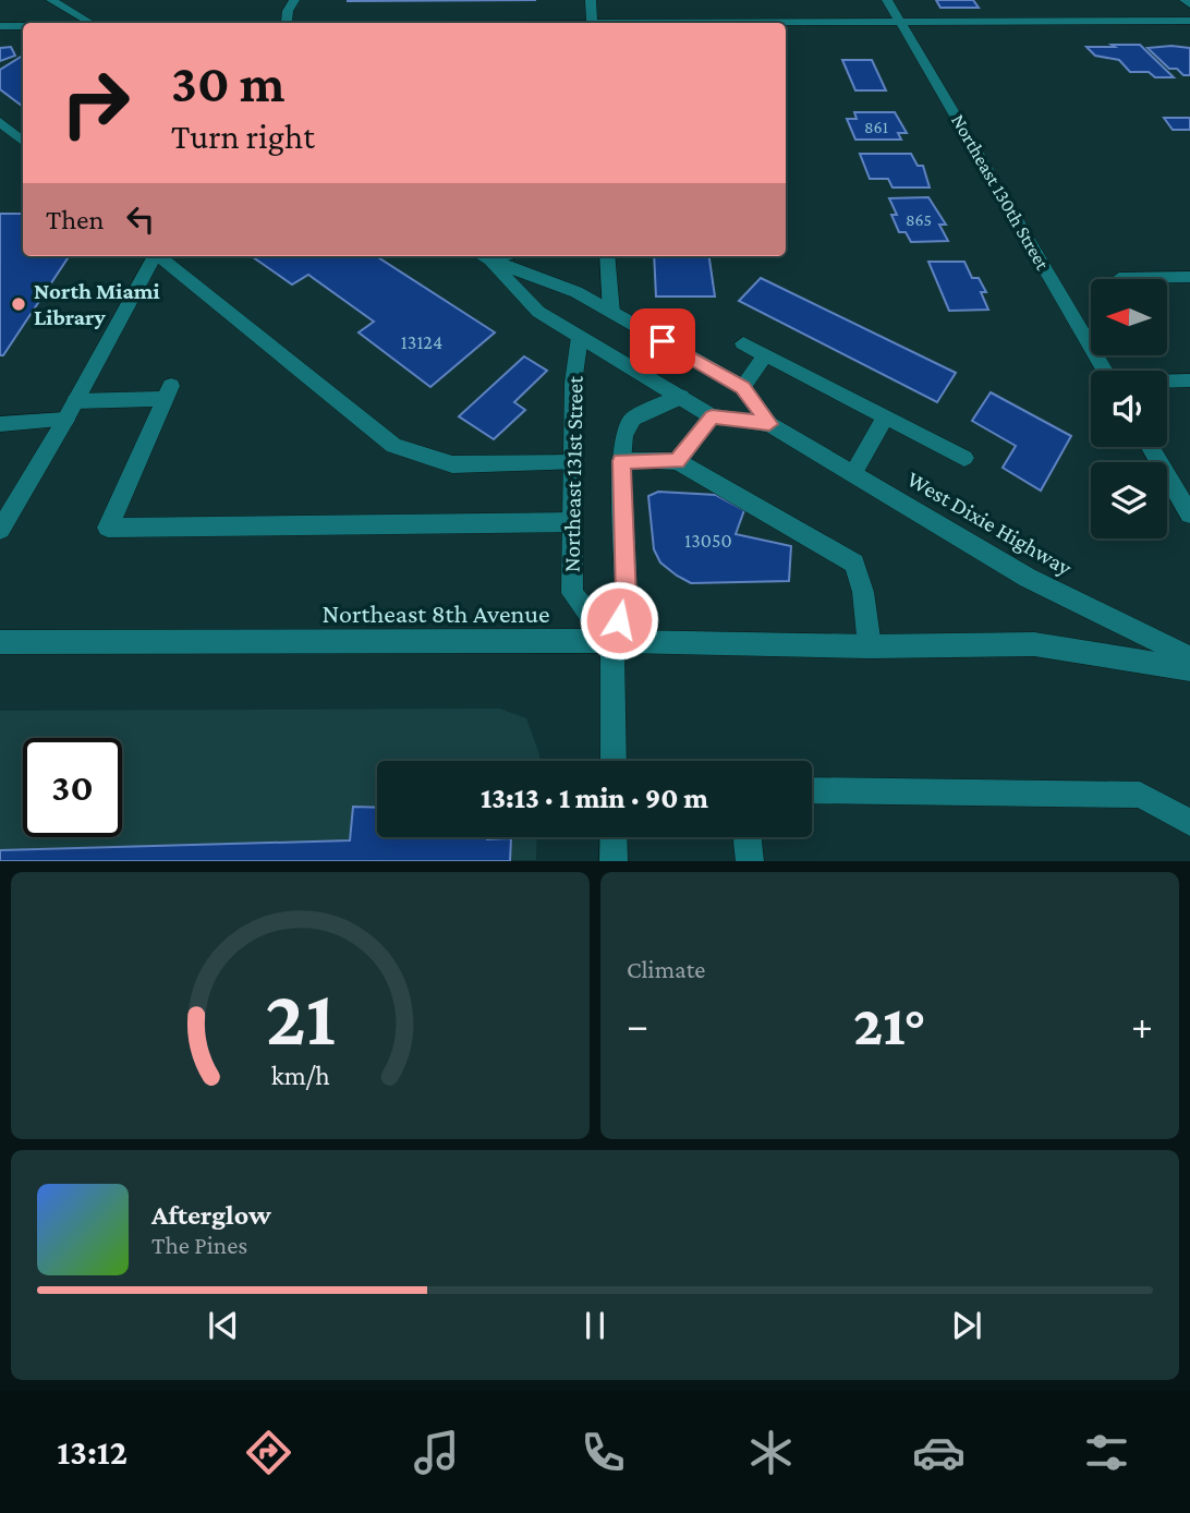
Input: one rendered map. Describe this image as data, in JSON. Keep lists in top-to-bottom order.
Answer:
{
  "streets": {
    "street": [
      "Northeast 130th Street",
      "Northeast 131st Street",
      "West Dixie Highway",
      "Northeast 8th Avenue"
    ]
  },
  "crossings": [
    ["Northeast 131st Street", "West Dixie Highway"],
    ["Northeast 131st Street", "Northeast 8th Avenue"]
  ],
  "places": ["North Miami Library"],
  "house_numbers": [
    "861",
    "865",
    "13124",
    "13050"
  ],
  "north": "left",
  "page": {
    "turn": ["30 m", "Turn right"],
    "then": "Then",
    "limit": "30",
    "trip": "13:13 · 1 min · 90 m",
    "tile": "Climate",
    "heat": ["−", "21°", "+"],
    "song": ["Afterglow", "The Pines"],
    "tabs": "13:12",
    "gauge": ["21", "km/h"]
  }
}
